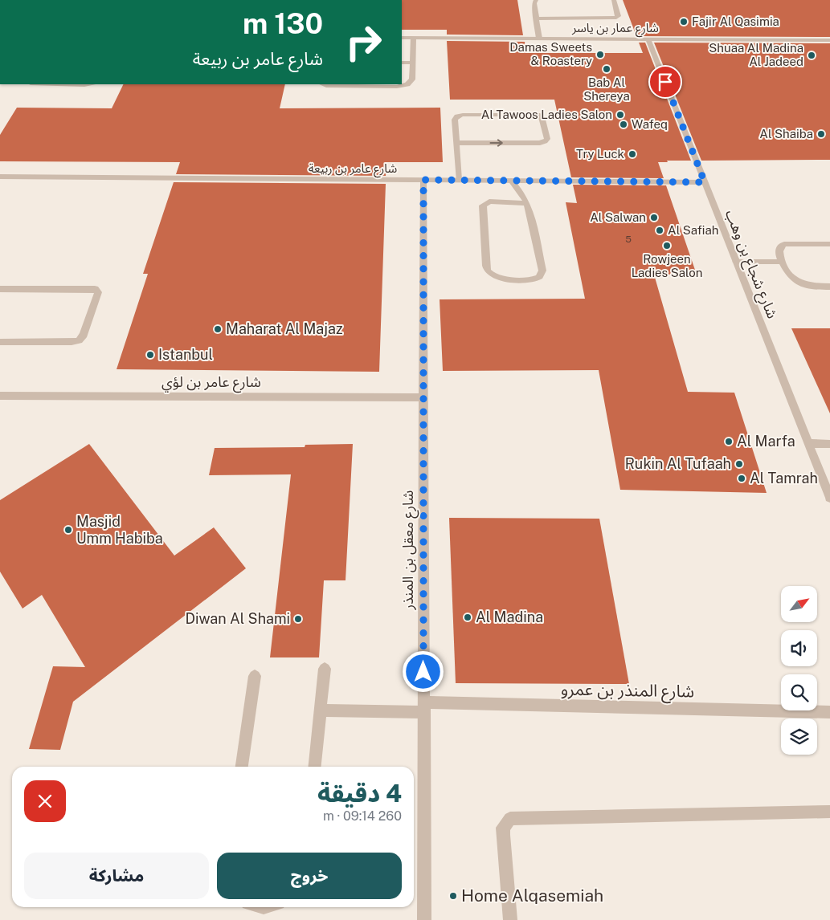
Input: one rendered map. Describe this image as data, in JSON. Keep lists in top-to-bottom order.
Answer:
{
  "streets": {
    "street": [
      "شارع عمار بن ياسر",
      "شارع عامر بن ربيعة",
      "شارع شجاع بن وهب",
      "شارع عامر بن لؤي",
      "شارع معقل بن المنذر",
      "شارع المنذر بن عمرو"
    ]
  },
  "crossings": [
    ["شارع عمار بن ياسر", "شارع شجاع بن وهب"],
    ["شارع عامر بن ربيعة", "شارع شجاع بن وهب"],
    ["شارع عامر بن ربيعة", "شارع معقل بن المنذر"],
    ["شارع عامر بن لؤي", "شارع معقل بن المنذر"],
    ["شارع معقل بن المنذر", "شارع المنذر بن عمرو"]
  ],
  "places": [
    "Fajir Al Qasimia",
    "Damas Sweets & Roastery",
    "Shuaa Al Madina Al Jadeed",
    "Bab Al Shereya",
    "Al Tawoos Ladies Salon",
    "Wafeq",
    "Al Shaiba",
    "Try Luck",
    "Al Salwan",
    "Al Safiah",
    "Rowjeen Ladies Salon",
    "Maharat Al Majaz",
    "Istanbul",
    "Al Marfa",
    "Rukin Al Tufaah",
    "Al Tamrah",
    "Masjid Umm Habiba",
    "Al Madina",
    "Diwan Al Shami",
    "Home Alqasemiah"
  ],
  "house_numbers": ["5"],
  "north": "top right",
  "page": {
    "turn": ["130 m", "شارع عامر بن ربيعة"],
    "heading": ["4 دقيقة", "260 m · 09:14"],
    "buttons": ["خروج", "مشاركة"]
  }
}
